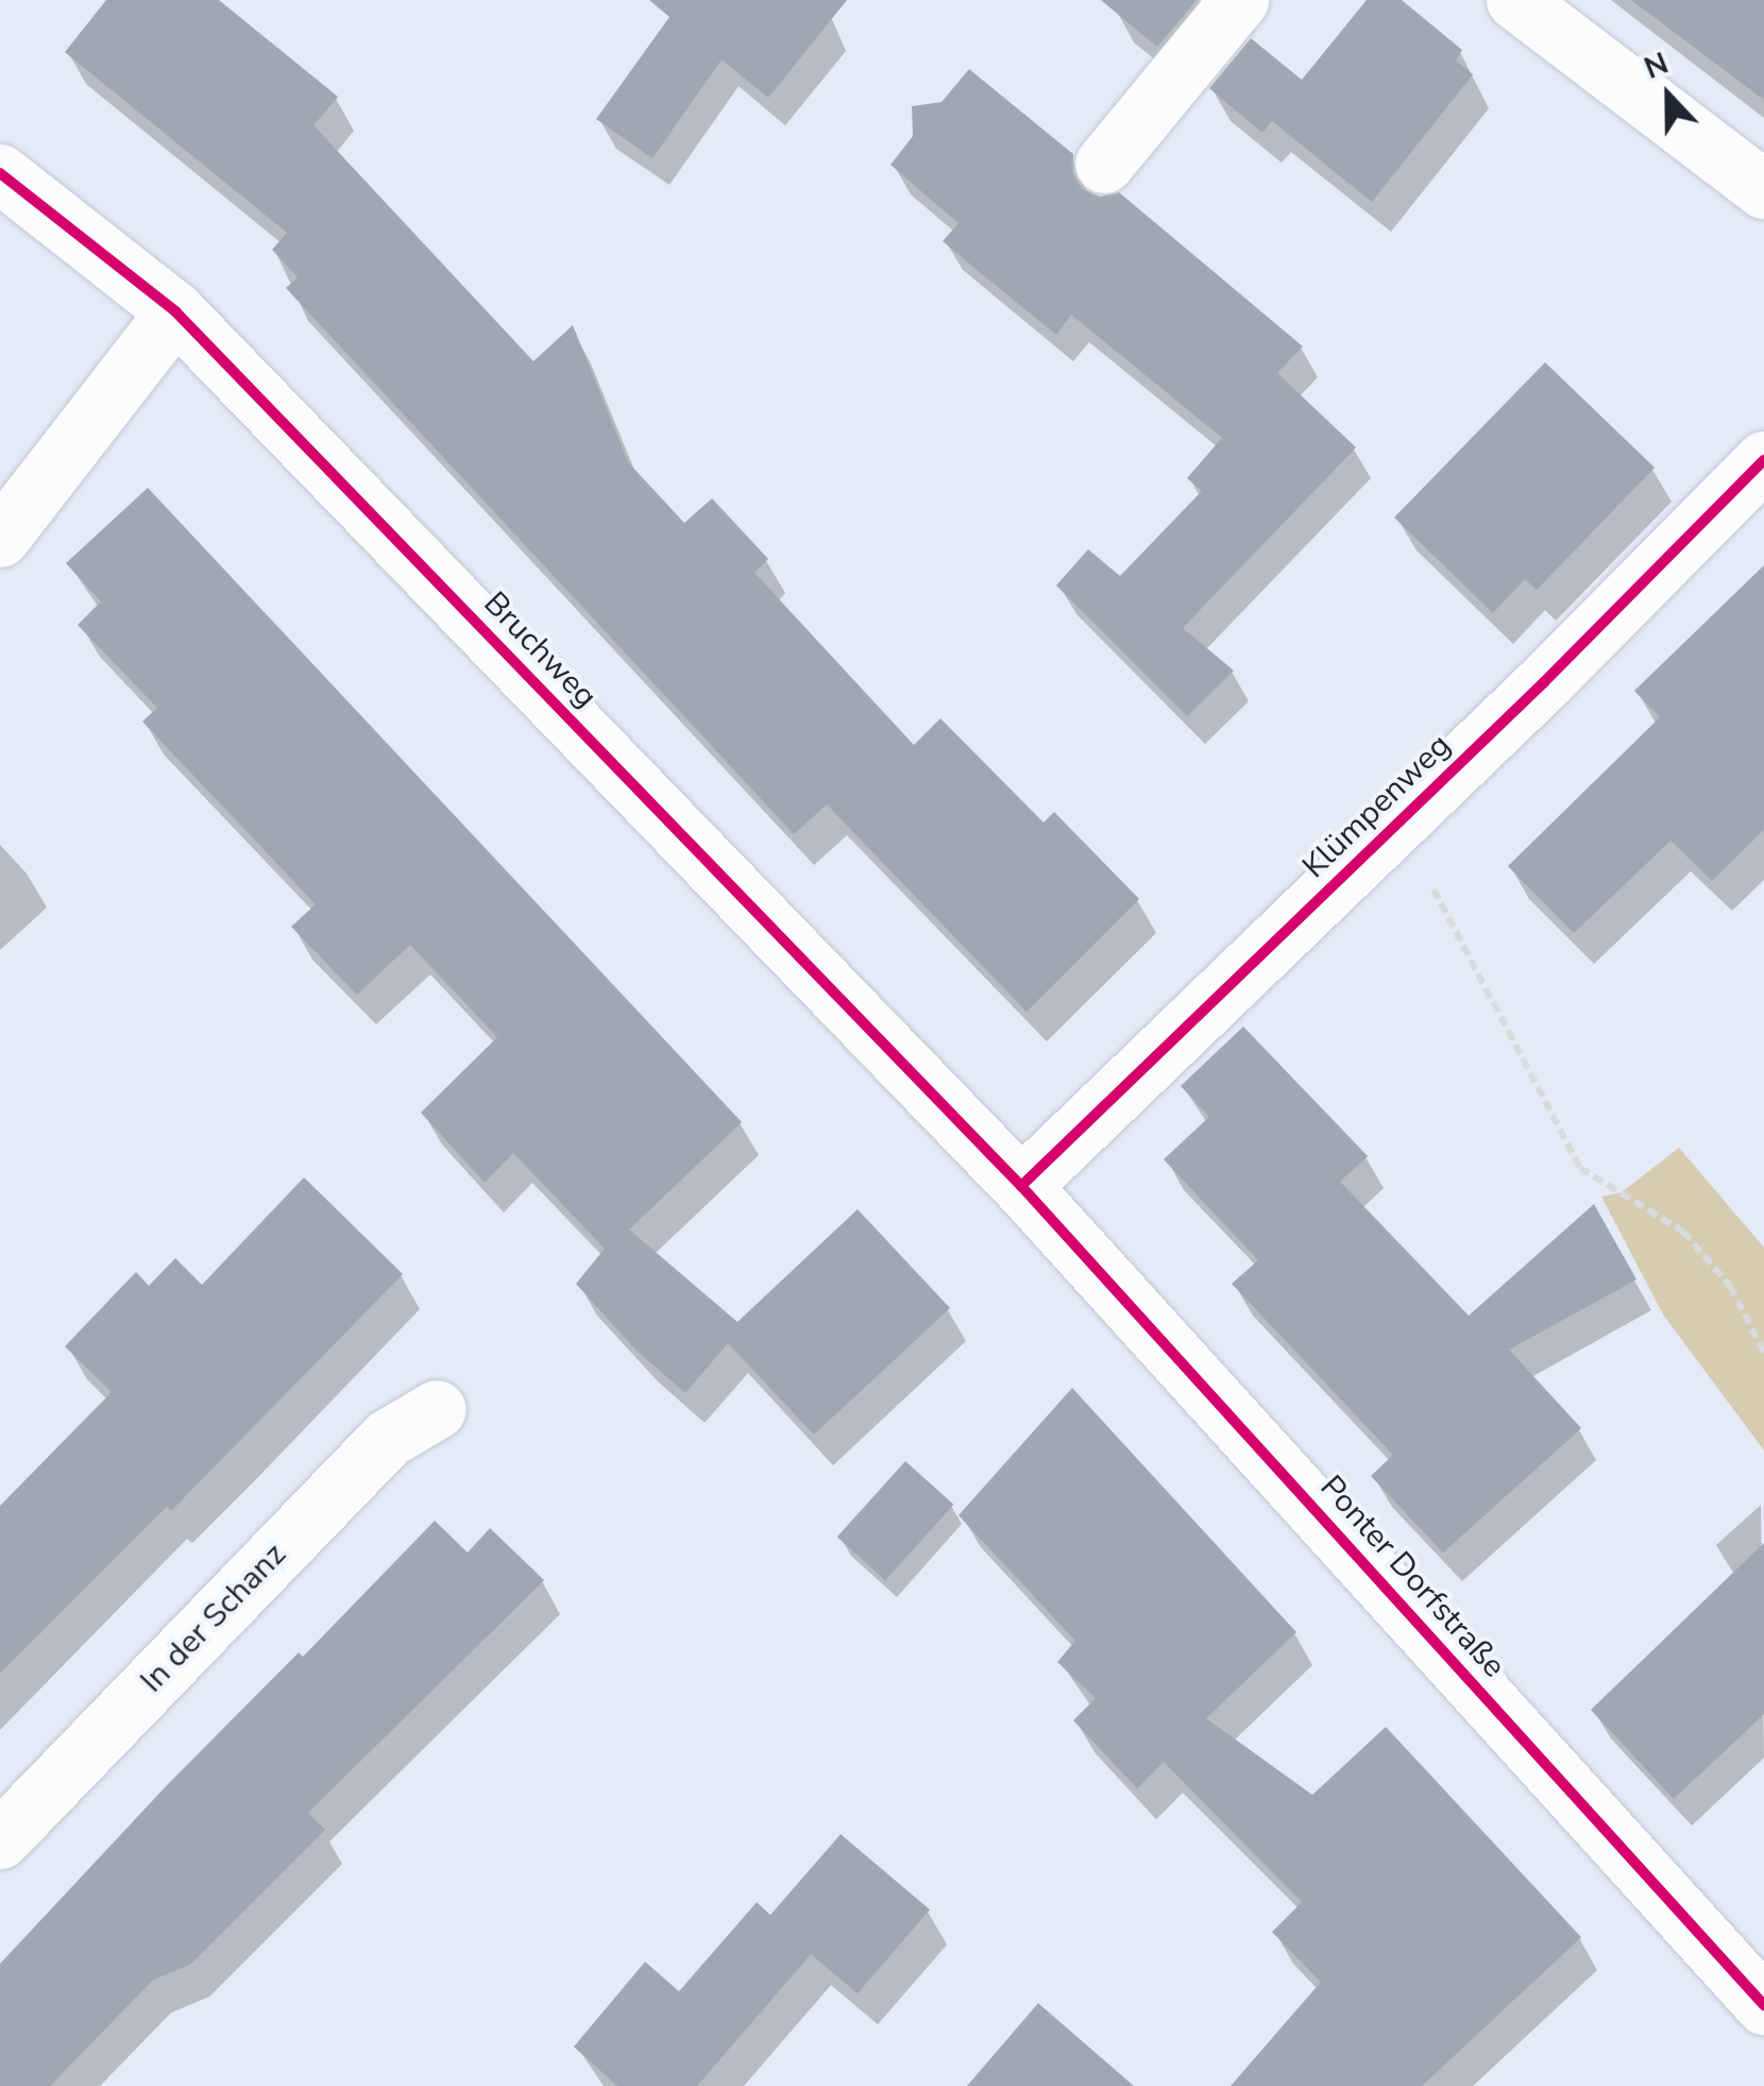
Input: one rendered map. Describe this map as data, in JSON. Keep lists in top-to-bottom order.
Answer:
{
  "streets": {
    "street": [
      "Bruchweg",
      "Klümpenweg",
      "Ponter Dorfstraße",
      "In der Schanz"
    ]
  },
  "crossings": [
    ["Bruchweg", "Klümpenweg"],
    ["Bruchweg", "Ponter Dorfstraße"],
    ["Klümpenweg", "Ponter Dorfstraße"]
  ],
  "north": "top"
}
